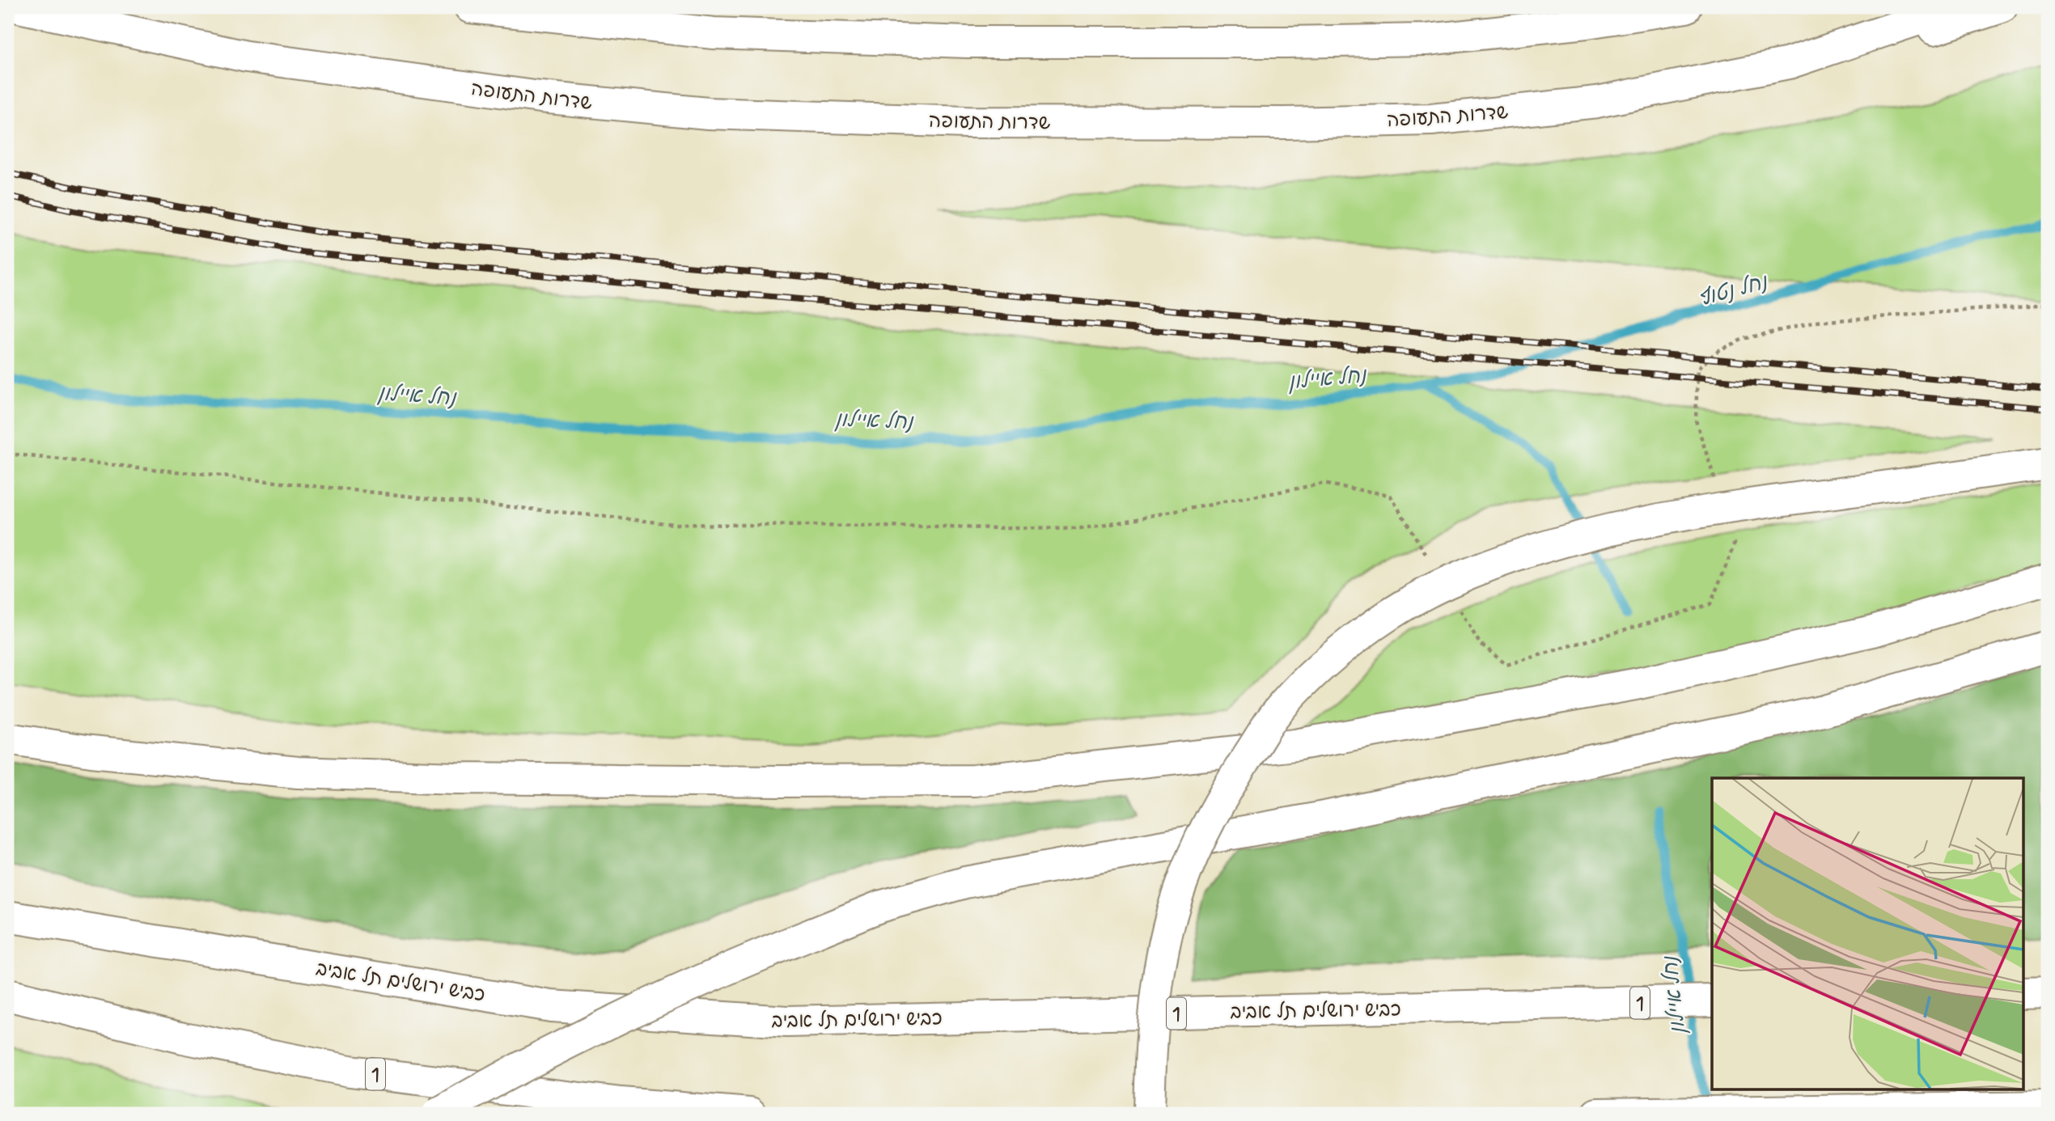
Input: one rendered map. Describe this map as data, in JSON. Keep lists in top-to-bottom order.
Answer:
{
  "streets": {
    "main road": ["שדרות התעופה", "כביש ירושלים תל אביב", "1"]
  },
  "water": ["נחל נטוף", "נחל איילון"]
}
